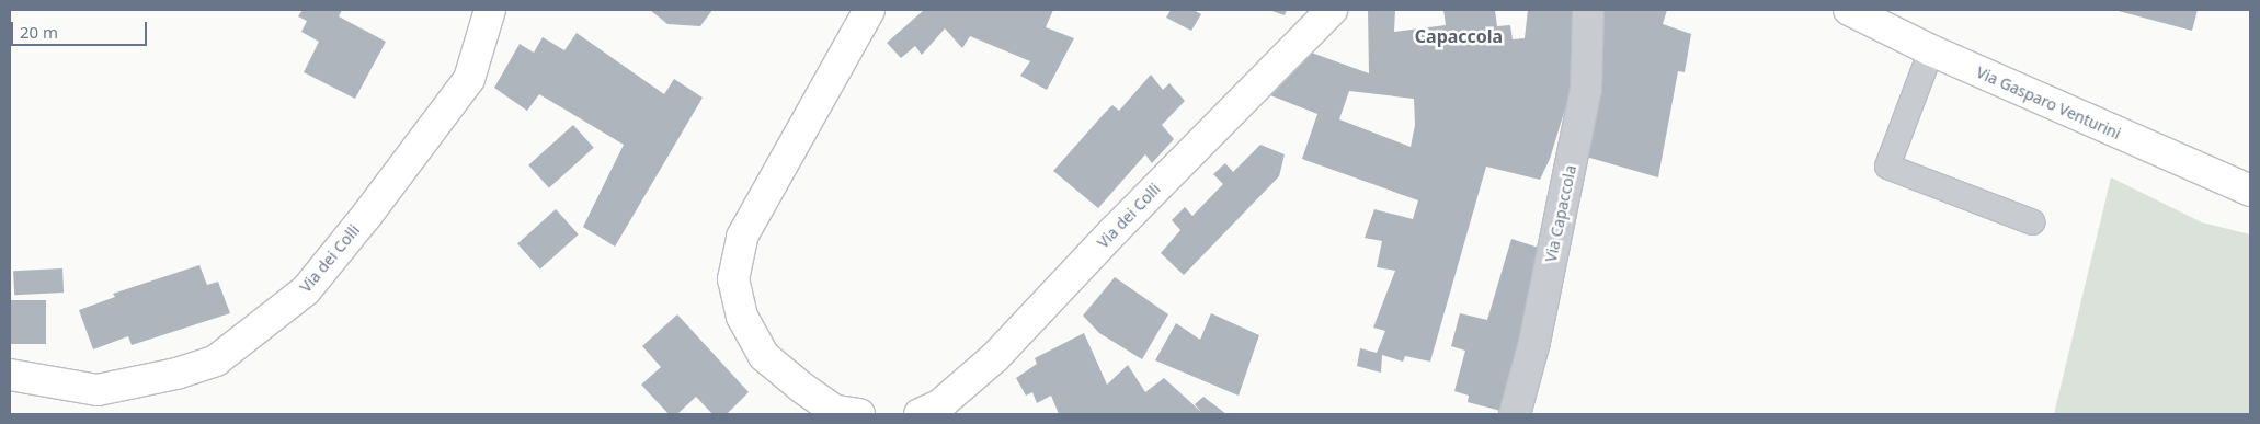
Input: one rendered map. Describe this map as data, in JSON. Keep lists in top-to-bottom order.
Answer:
{
  "streets": {
    "street": ["Via Gasparo Venturini", "Via Capaccola", "Via dei Colli"]
  },
  "districts": ["Capaccola"],
  "scale_bar": "20 m"
}
